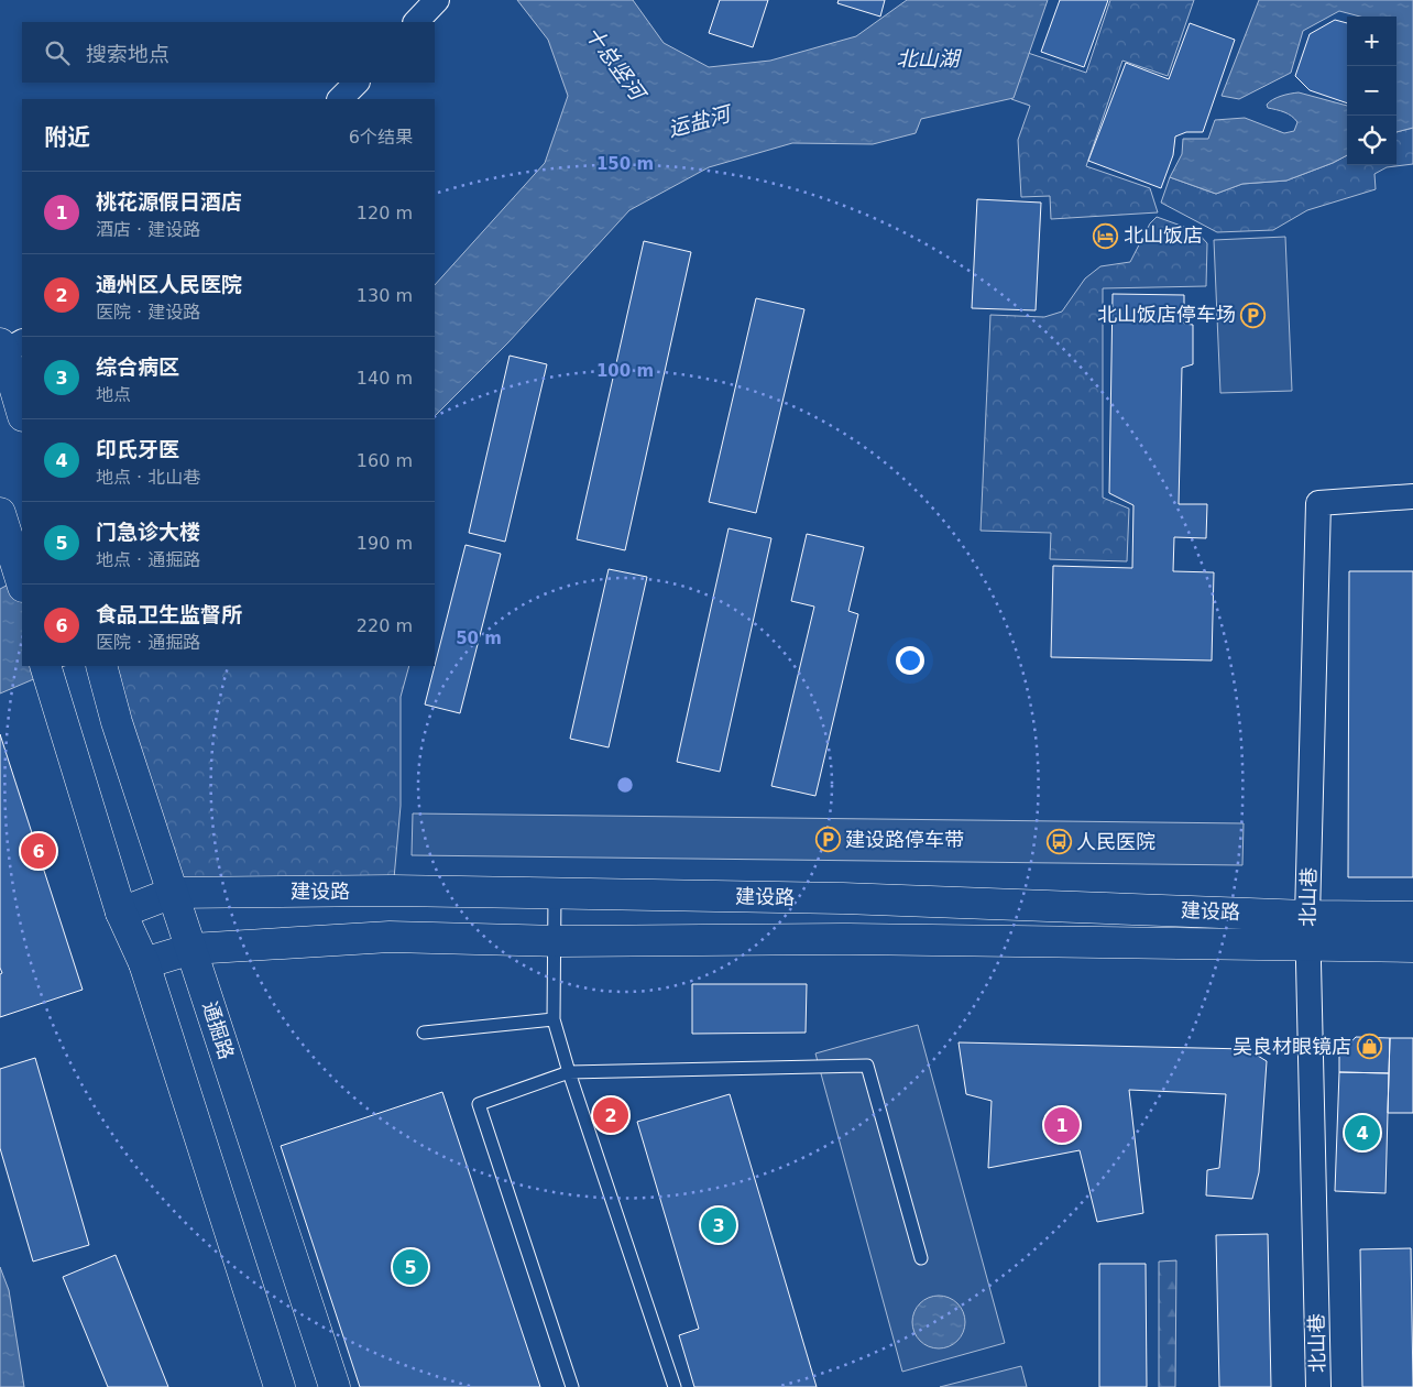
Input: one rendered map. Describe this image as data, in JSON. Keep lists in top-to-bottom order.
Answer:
{
  "streets": {
    "street": ["建设路", "北山巷", "通掘路"]
  },
  "crossings": [
    ["建设路", "北山巷"],
    ["建设路", "通掘路"]
  ],
  "water": ["北山湖", "十总竖河", "运盐河"],
  "places": {
    "hotel": ["北山饭店"],
    "parking": ["北山饭店停车场", "建设路停车带"],
    "bus stop": ["人民医院"],
    "shop": ["吴良材眼镜店"]
  },
  "page": {
    "map_buttons": ["+", "−"],
    "search": "搜索地点",
    "heading": ["附近", "6个结果"],
    "list": [
      {
        "mark": "1",
        "name": "桃花源假日酒店",
        "note": "酒店 · 建设路",
        "value": "120 m"
      },
      {
        "mark": "2",
        "name": "通州区人民医院",
        "note": "医院 · 建设路",
        "value": "130 m"
      },
      {
        "mark": "3",
        "name": "综合病区",
        "note": "地点",
        "value": "140 m"
      },
      {
        "mark": "4",
        "name": "印氏牙医",
        "note": "地点 · 北山巷",
        "value": "160 m"
      },
      {
        "mark": "5",
        "name": "门急诊大楼",
        "note": "地点 · 通掘路",
        "value": "190 m"
      },
      {
        "mark": "6",
        "name": "食品卫生监督所",
        "note": "医院 · 通掘路",
        "value": "220 m"
      }
    ],
    "pins": [
      "6",
      "2",
      "1",
      "4",
      "3",
      "5"
    ]
  },
  "rings": ["150 m", "100 m", "50 m"]
}
